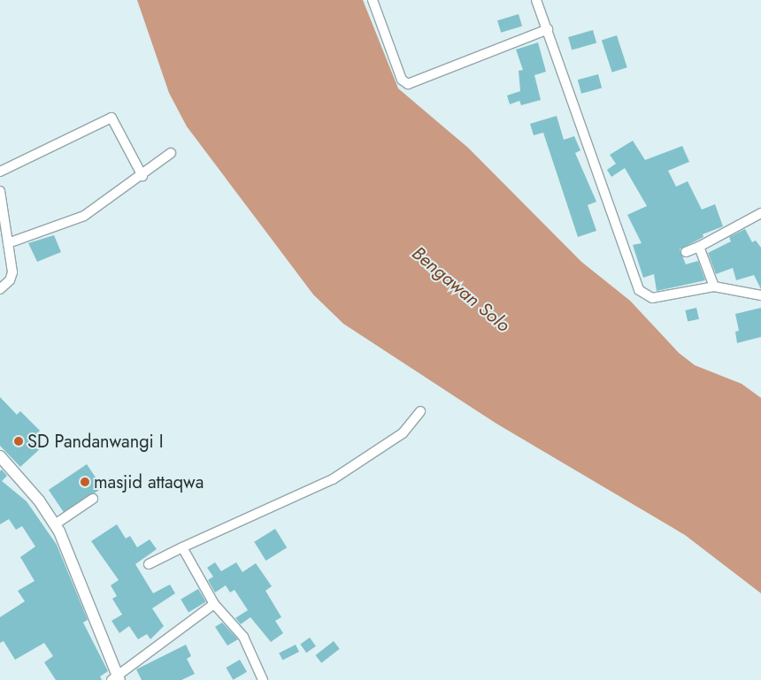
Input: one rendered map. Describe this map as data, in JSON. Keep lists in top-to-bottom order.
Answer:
{
  "water": ["Bengawan Solo"],
  "places": ["SD Pandanwangi I", "masjid attaqwa"]
}
